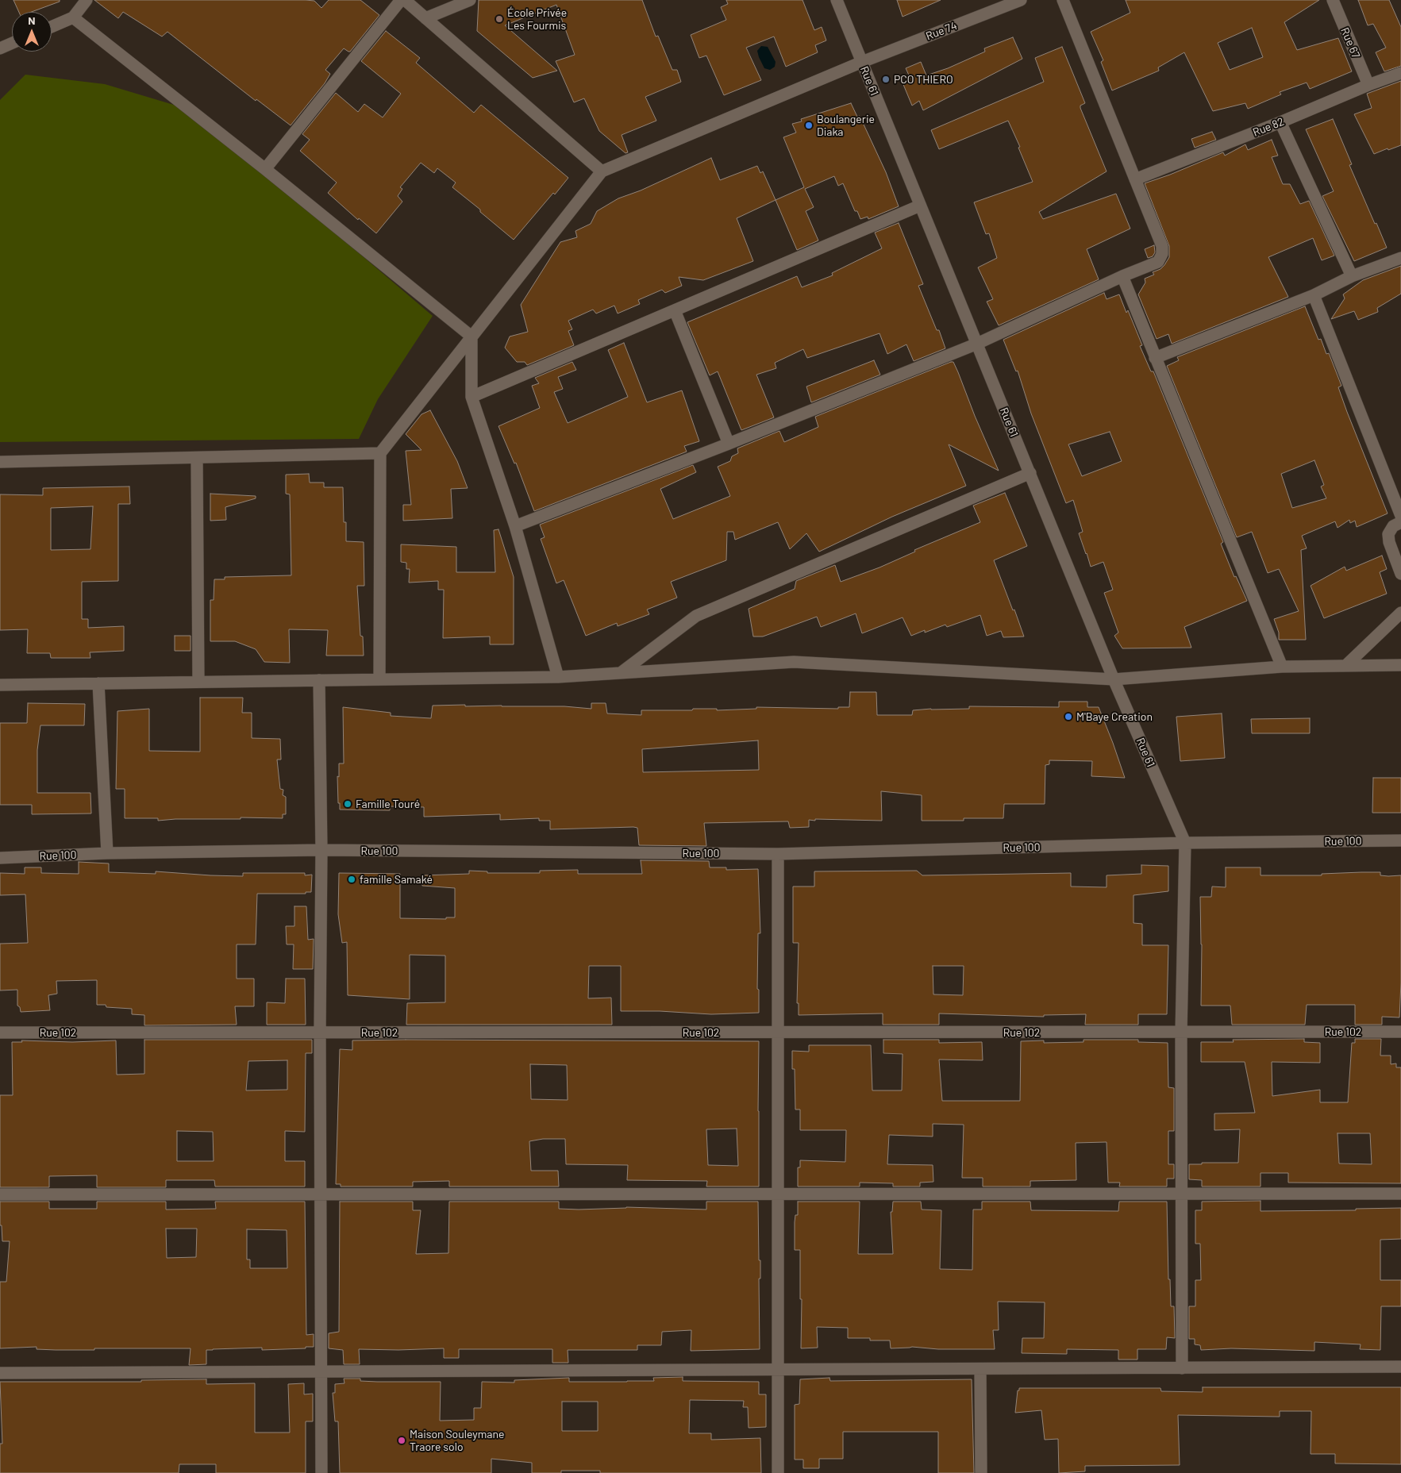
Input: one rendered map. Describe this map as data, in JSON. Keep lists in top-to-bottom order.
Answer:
{
  "streets": {
    "street": [
      "Rue 74",
      "Rue 67",
      "Rue 61",
      "Rue 82",
      "Rue 100",
      "Rue 102"
    ]
  },
  "crossings": [
    ["Rue 74", "Rue 61"],
    ["Rue 67", "Rue 82"],
    ["Rue 61", "Rue 100"]
  ],
  "places": [
    "École Privée Les Fourmis",
    "PCO THIERO",
    "Boulangerie Diaka",
    "M'Baye Creation",
    "Famille Touré",
    "famille Samaké",
    "Maison Souleymane Traore solo"
  ],
  "north": "top"
}
